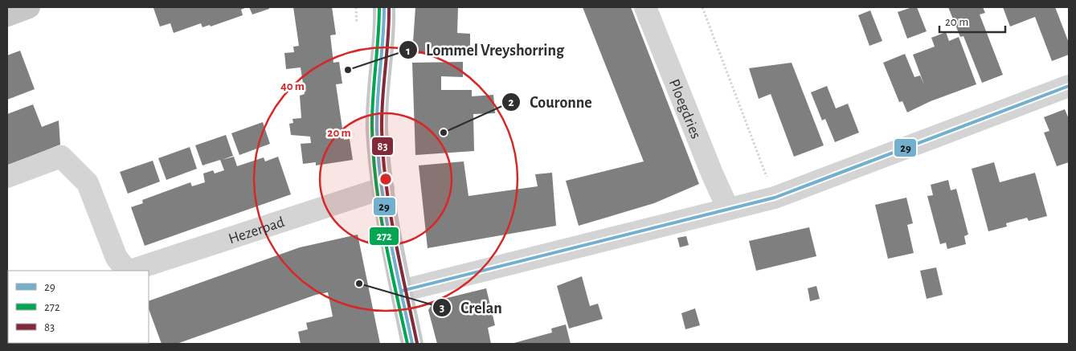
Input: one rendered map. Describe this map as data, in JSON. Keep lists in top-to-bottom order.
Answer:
{
  "streets": {
    "street": ["Ploegdries", "Hezerpad"]
  },
  "places": ["Lommel Vreyshorring", "Couronne", "Crelan"],
  "lines": ["transit line 29", "transit line 272", "transit line 83"],
  "legend": ["29", "272", "83"],
  "scale_bar": "20 m",
  "rings": ["40 m", "20 m"]
}
